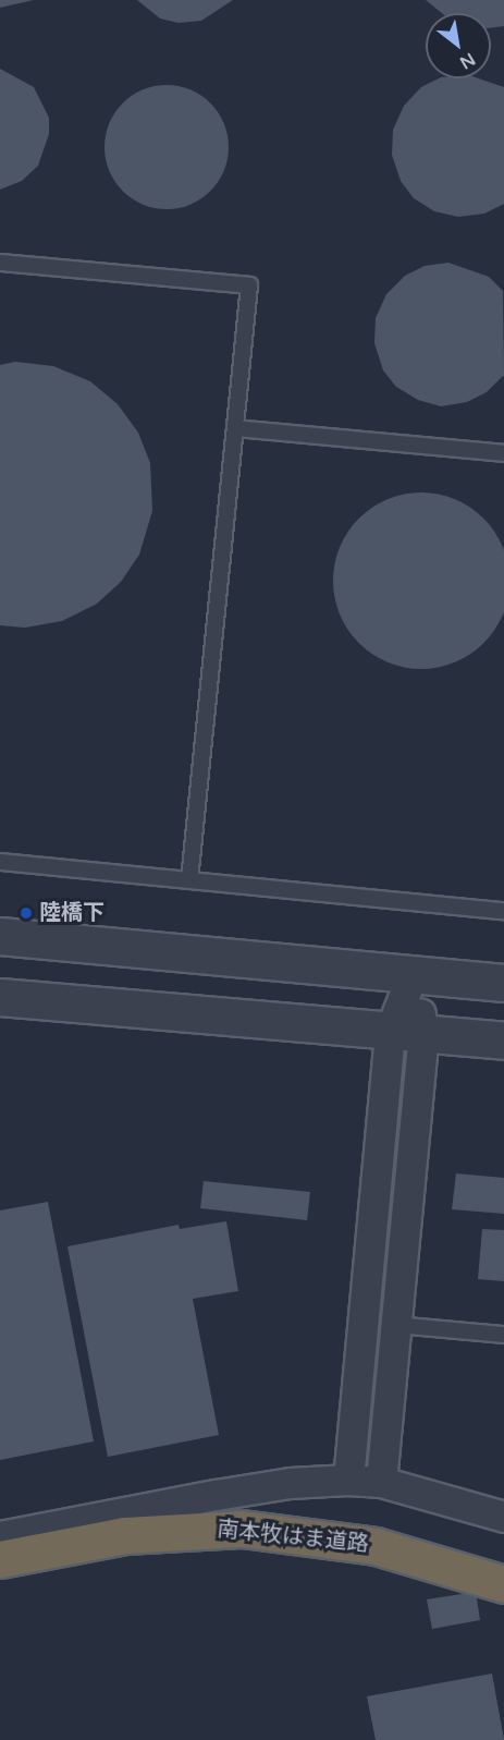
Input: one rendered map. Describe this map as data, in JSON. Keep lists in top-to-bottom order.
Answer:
{
  "streets": {
    "highway": ["南本牧はま道路"]
  },
  "places": ["陸橋下"],
  "north": "bottom right"
}
